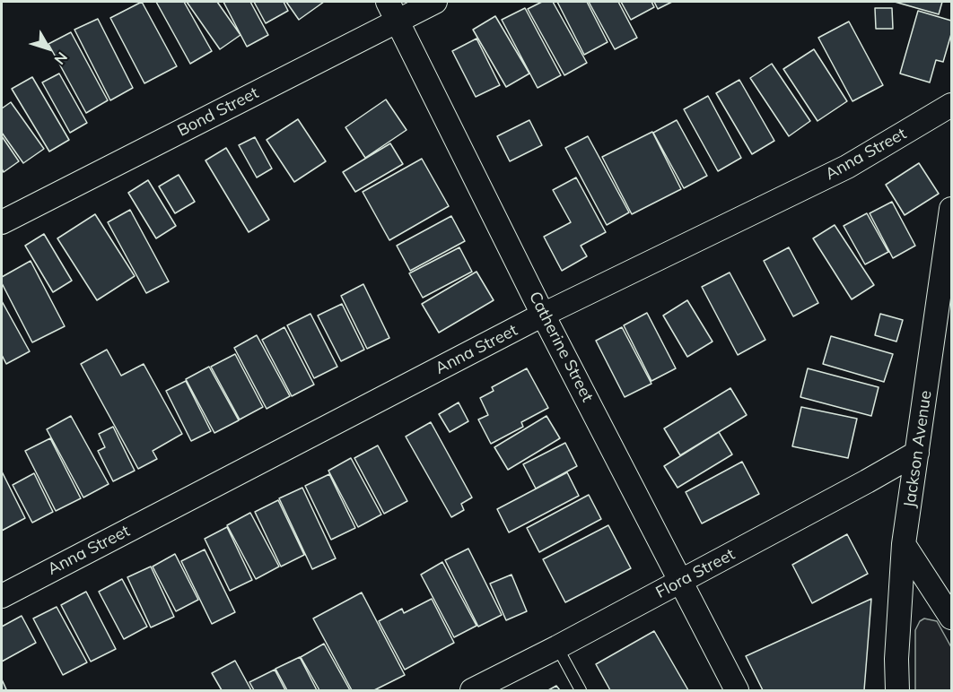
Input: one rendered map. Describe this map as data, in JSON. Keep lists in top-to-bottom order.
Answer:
{
  "streets": {
    "street": [
      "Bond Street",
      "Anna Street",
      "Catherine Street",
      "Jackson Avenue",
      "Flora Street"
    ]
  },
  "crossings": [
    ["Bond Street", "Catherine Street"],
    ["Anna Street", "Catherine Street"],
    ["Catherine Street", "Flora Street"],
    ["Jackson Avenue", "Flora Street"]
  ],
  "north": "bottom right"
}
